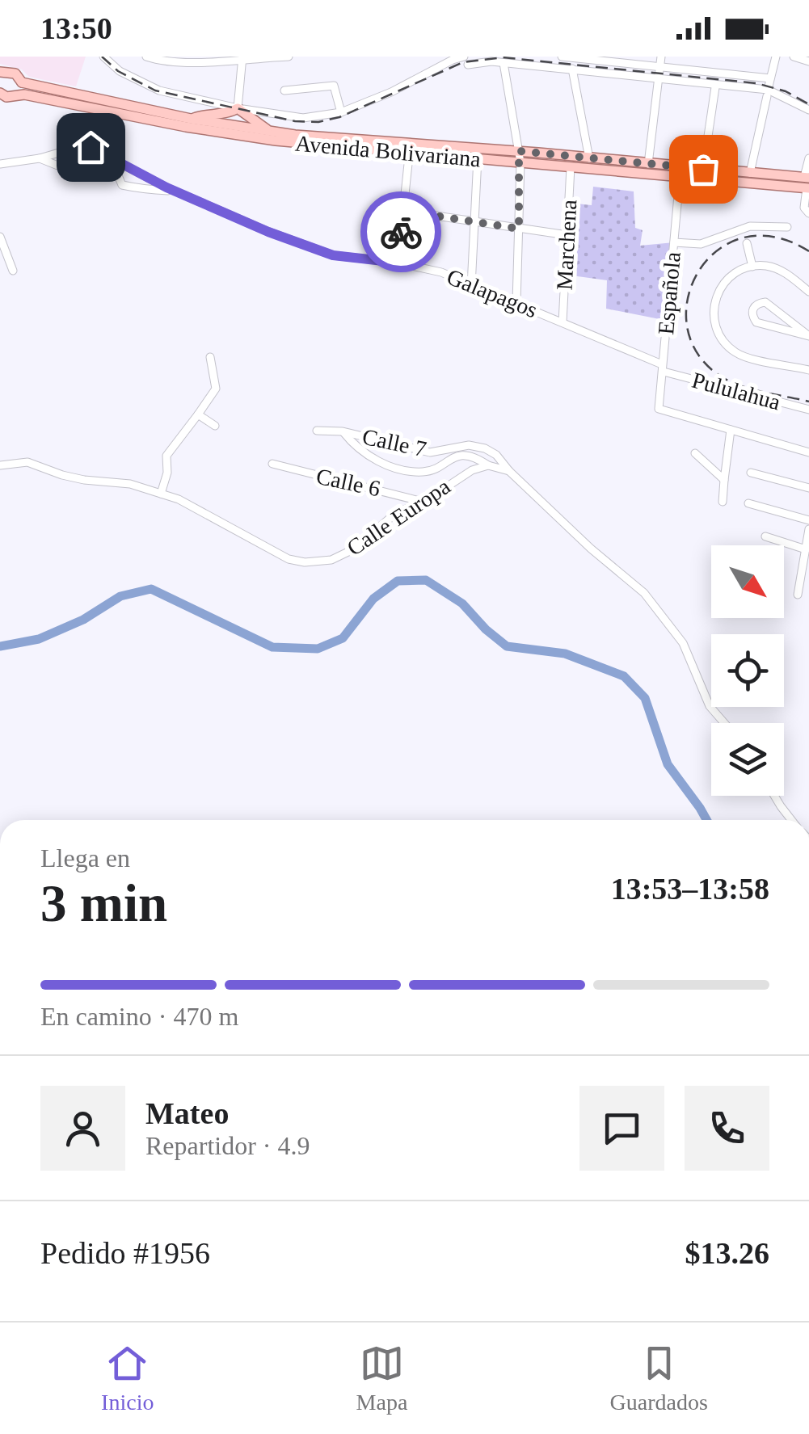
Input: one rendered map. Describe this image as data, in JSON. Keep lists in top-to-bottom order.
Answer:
{
  "streets": {
    "main road": ["Avenida Bolivariana"],
    "street": [
      "Marchena",
      "Galapagos",
      "Española",
      "Pululahua",
      "Calle 7",
      "Calle 6",
      "Calle Europa"
    ]
  },
  "crossings": [
    ["Avenida Bolivariana", "Marchena"],
    ["Avenida Bolivariana", "Española"],
    ["Marchena", "Galapagos"],
    ["Galapagos", "Española"],
    ["Galapagos", "Pululahua"],
    ["Española", "Pululahua"],
    ["Calle 6", "Calle Europa"]
  ],
  "north": "bottom right",
  "page": {
    "status": "13:50",
    "heading": ["3 min", "Llega en", "13:53–13:58"],
    "panel": [
      "Mateo",
      "Repartidor · 4.9",
      "Pedido #1956",
      "$13.26"
    ],
    "bar": "En camino · 470 m",
    "tabs": ["Inicio", "Mapa", "Guardados"]
  }
}
